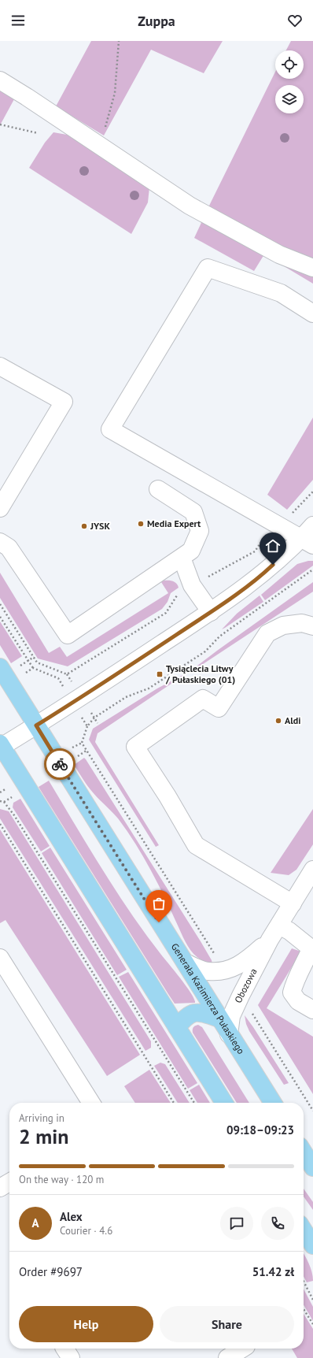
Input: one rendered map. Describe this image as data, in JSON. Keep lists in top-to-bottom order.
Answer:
{
  "streets": {
    "main road": ["Generała Kazimierza Pułaskiego"],
    "street": ["Obozowa"]
  },
  "crossings": [
    ["Obozowa", "Generała Kazimierza Pułaskiego"]
  ],
  "places": {
    "other": ["Media Expert", "JYSK", "Aldi"],
    "transit": ["Tysiąclecia Litwy / Pułaskiego (01)"]
  },
  "page": {
    "header": "Zuppa",
    "heading": ["2 min", "Arriving in", "09:18–09:23"],
    "panel": [
      "Alex",
      "Courier · 4.6",
      "Order #9697",
      "51.42 zł"
    ],
    "bar": "On the way · 120 m",
    "round": "A",
    "buttons": ["Help", "Share"]
  }
}
